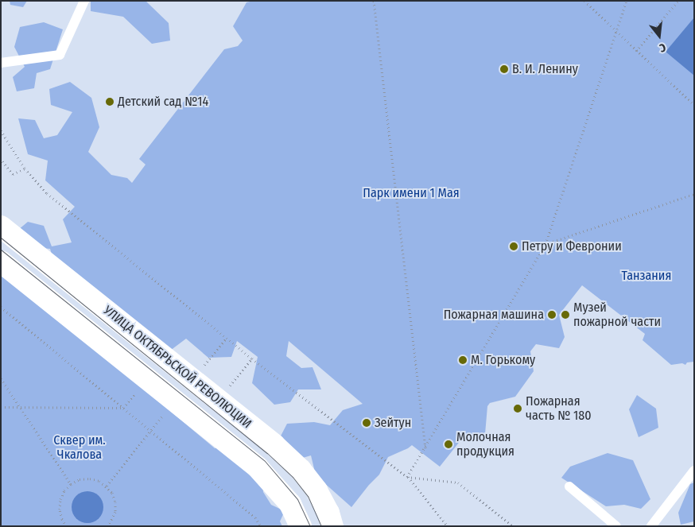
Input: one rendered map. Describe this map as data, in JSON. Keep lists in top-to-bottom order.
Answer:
{
  "streets": {
    "main road": ["УЛИЦА ОКТЯБРЬСКОЙ РЕВОЛЮЦИИ"]
  },
  "parks": ["Парк имени 1 Мая", "Танзания", "Сквер им. Чкалова"],
  "places": [
    "В. И. Ленину",
    "Детский сад №14",
    "Петру и Февронии",
    "Пожарная машина",
    "Музей пожарной части",
    "М. Горькому",
    "Пожарная часть № 180",
    "Зейтун",
    "Молочная продукция"
  ],
  "north": "bottom"
}
